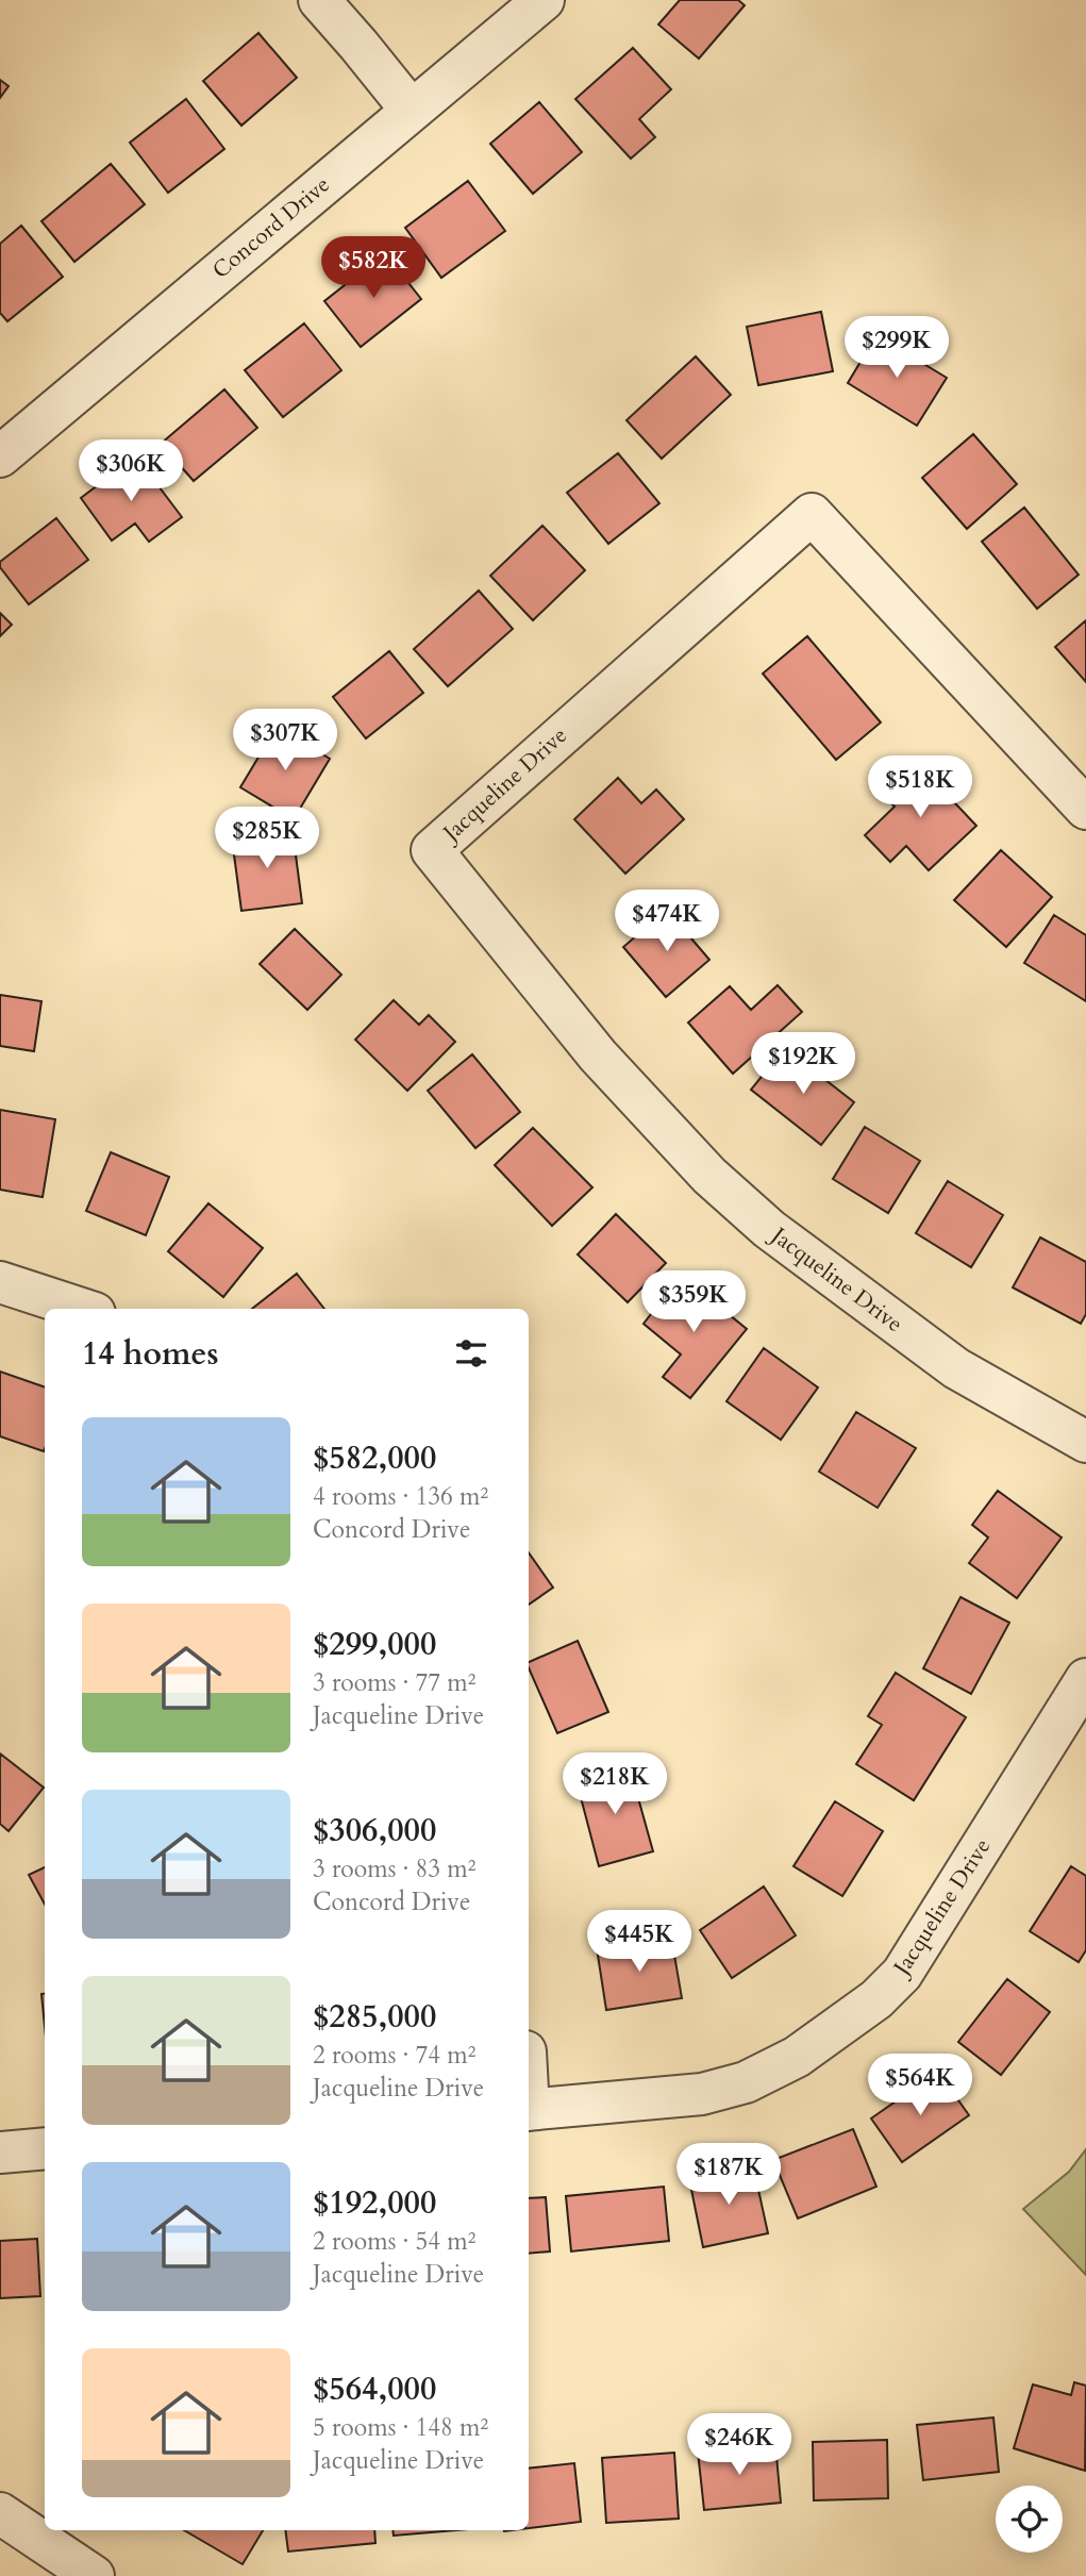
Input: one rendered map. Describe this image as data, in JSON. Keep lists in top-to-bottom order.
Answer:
{
  "streets": {
    "street": ["Concord Drive", "Jacqueline Drive"]
  },
  "page": {
    "price": [
      "$582K",
      "$299K",
      "$306K",
      "$307K",
      "$518K",
      "$285K",
      "$474K",
      "$192K",
      "$359K",
      "$218K",
      "$445K",
      "$564K",
      "$187K",
      "$246K"
    ],
    "heading": "14 homes",
    "list": [
      {
        "name": "$582,000",
        "note": "4 rooms · 136 m² · Concord Drive"
      },
      {
        "name": "$299,000",
        "note": "3 rooms · 77 m² · Jacqueline Drive"
      },
      {
        "name": "$306,000",
        "note": "3 rooms · 83 m² · Concord Drive"
      },
      {
        "name": "$285,000",
        "note": "2 rooms · 74 m² · Jacqueline Drive"
      },
      {
        "name": "$192,000",
        "note": "2 rooms · 54 m² · Jacqueline Drive"
      },
      {
        "name": "$564,000",
        "note": "5 rooms · 148 m² · Jacqueline Drive"
      }
    ]
  }
}
